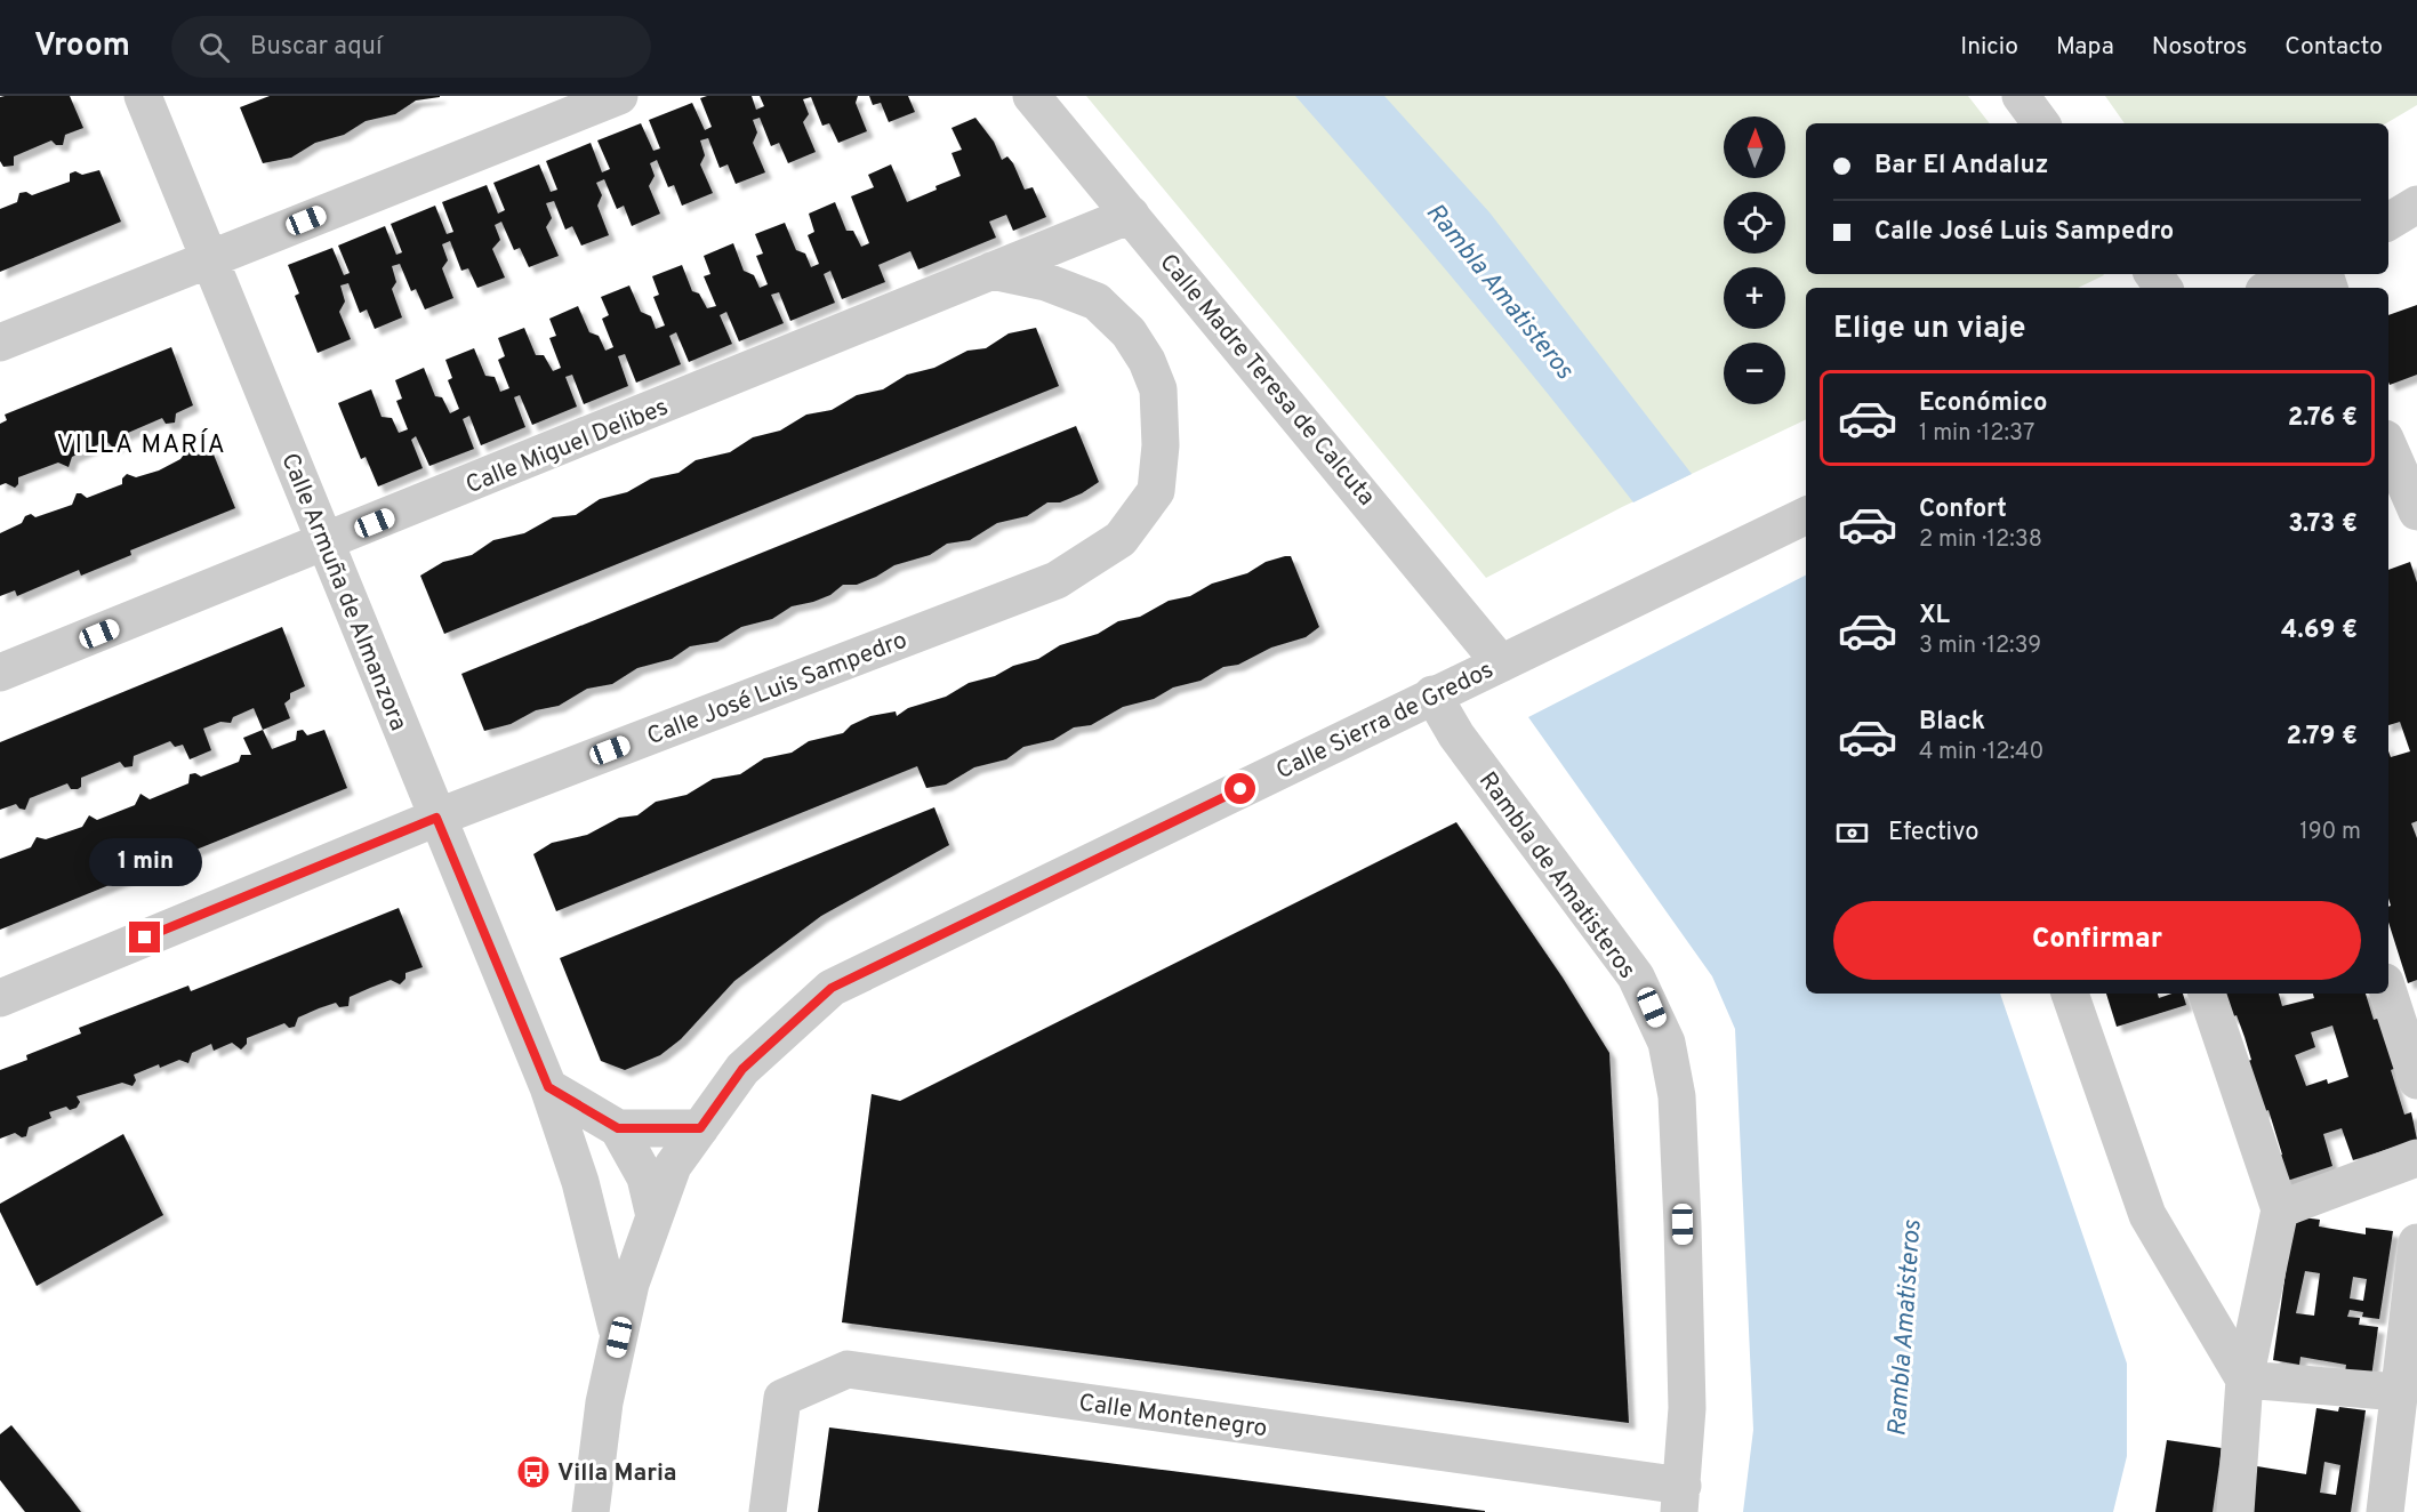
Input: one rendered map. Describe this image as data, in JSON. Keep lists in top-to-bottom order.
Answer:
{
  "streets": {
    "street": [
      "Calle Madre Teresa de Calcuta",
      "Calle Miguel Delibes",
      "Calle Armuña de Almanzora",
      "Calle José Luis Sampedro",
      "Calle Sierra de Gredos",
      "Rambla de Amatisteros",
      "Calle Montenegro"
    ]
  },
  "crossings": [
    ["Calle Madre Teresa de Calcuta", "Calle Miguel Delibes"],
    ["Calle Madre Teresa de Calcuta", "Calle Sierra de Gredos"],
    ["Calle Miguel Delibes", "Calle Armuña de Almanzora"],
    ["Calle Miguel Delibes", "Calle José Luis Sampedro"],
    ["Calle Armuña de Almanzora", "Calle José Luis Sampedro"],
    ["Calle Armuña de Almanzora", "Calle Sierra de Gredos"],
    ["Calle Sierra de Gredos", "Rambla de Amatisteros"],
    ["Rambla de Amatisteros", "Calle Montenegro"]
  ],
  "districts": ["VILLA MARÍA"],
  "water": ["Rambla Amatisteros"],
  "places": {
    "bus stop": ["Villa Maria"]
  },
  "north": "top",
  "page": {
    "header": "Vroom",
    "search": "Buscar aquí",
    "nav": [
      "Inicio",
      "Mapa",
      "Nosotros",
      "Contacto"
    ],
    "map_buttons": ["+", "−"],
    "banner": ["Bar El Andaluz", "Calle José Luis Sampedro"],
    "heading": "Elige un viaje",
    "list": [
      {
        "name": "Económico",
        "note": "1 min · 12:37",
        "value": "2.76 €"
      },
      {
        "name": "Confort",
        "note": "2 min · 12:38",
        "value": "3.73 €"
      },
      {
        "name": "XL",
        "note": "3 min · 12:39",
        "value": "4.69 €"
      },
      {
        "name": "Black",
        "note": "4 min · 12:40",
        "value": "2.79 €"
      }
    ],
    "pay": ["Efectivo", "190 m"],
    "bubble": "1 min",
    "buttons": "Confirmar"
  }
}
